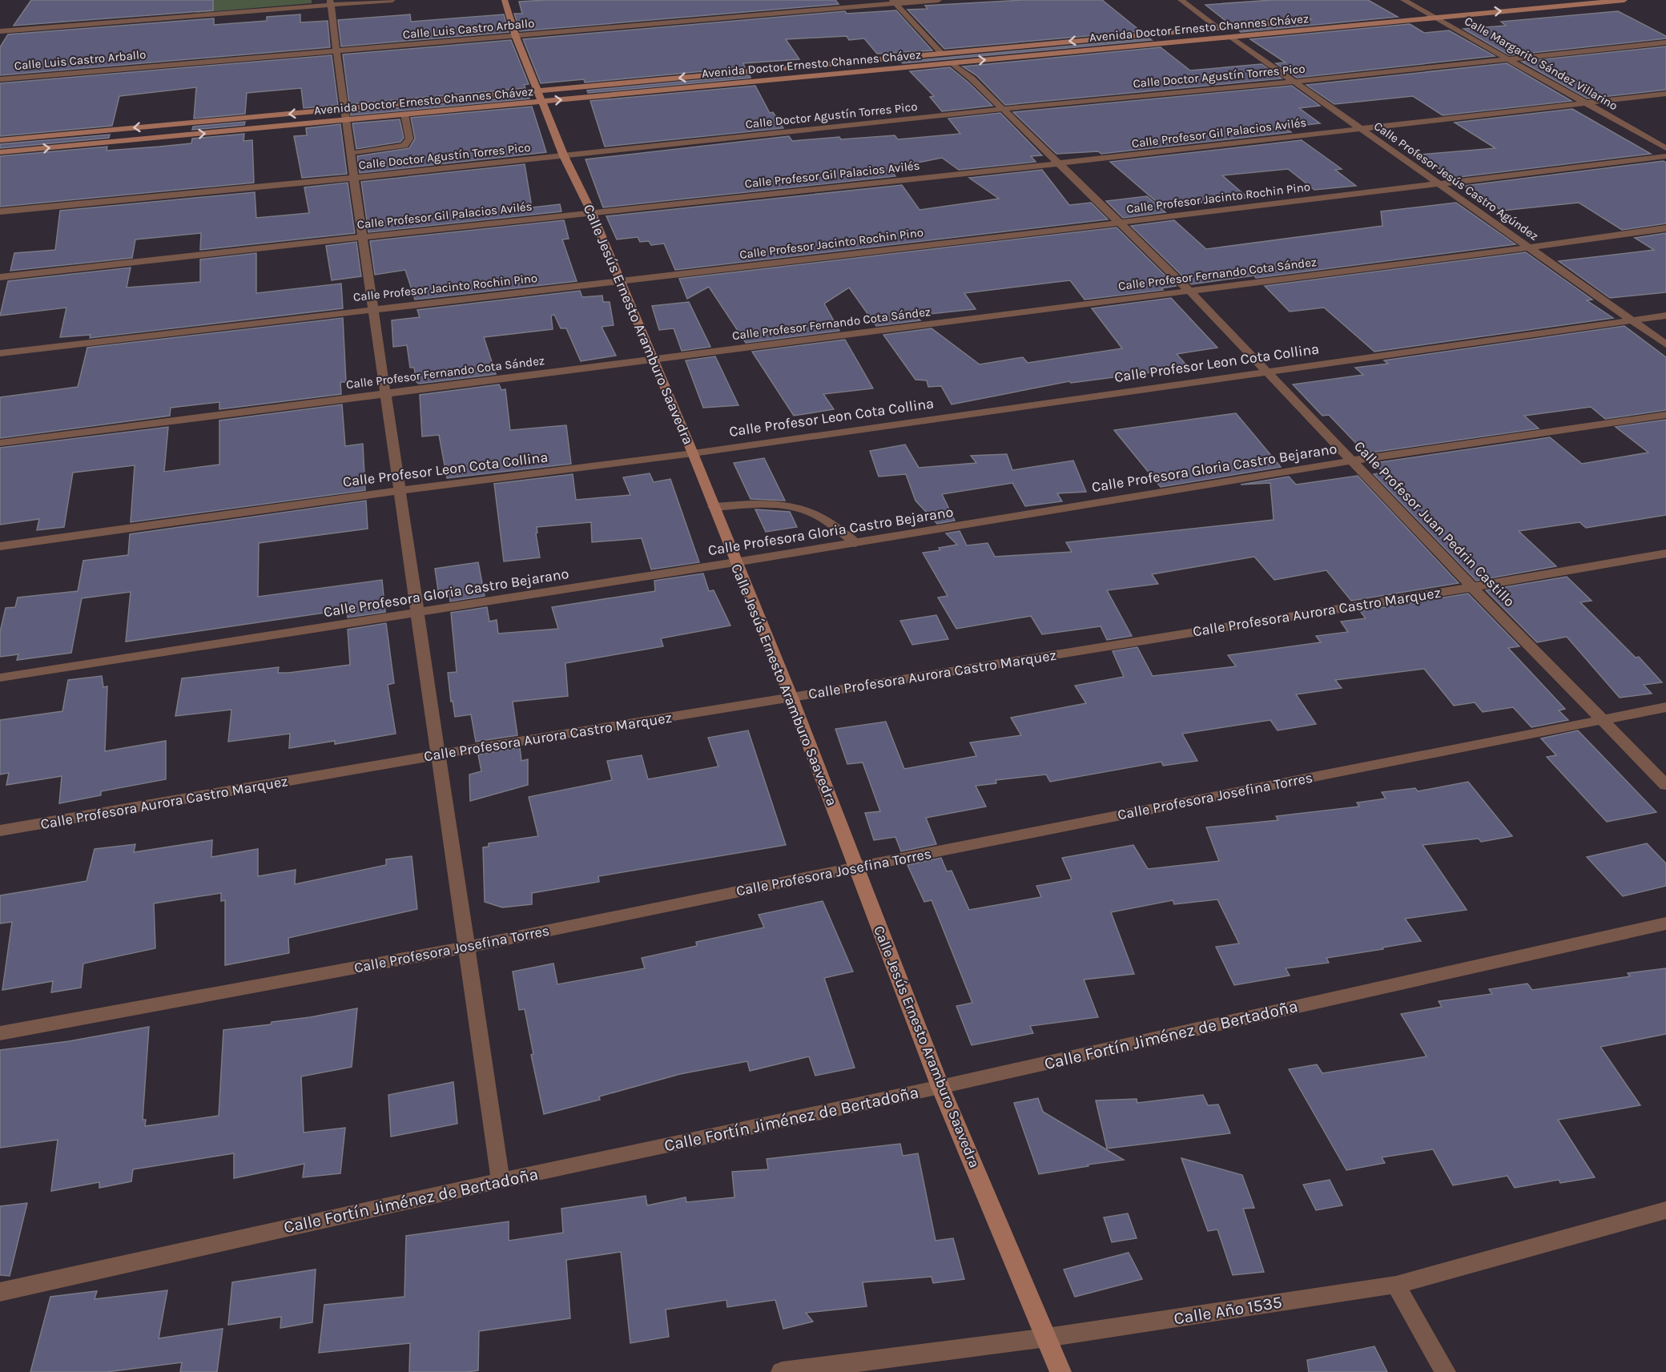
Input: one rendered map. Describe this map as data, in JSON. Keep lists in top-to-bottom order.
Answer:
{
  "streets": {
    "street": [
      "Avenida Doctor Ernesto Channes Chávez",
      "Calle Luis Castro Arballo",
      "Calle Margarito Sández Villarino",
      "Calle Doctor Agustín Torres Pico",
      "Calle Profesor Gil Palacios Avilés",
      "Calle Profesor Jesús Castro Agúndez",
      "Calle Profesor Jacinto Rochin Pino",
      "Calle Profesor Fernando Cota Sández",
      "Calle Jesús Ernesto Aramburo Saavedra",
      "Calle Profesor Leon Cota Collina",
      "Calle Profesora Gloria Castro Bejarano",
      "Calle Profesor Juan Pedrin Castillo",
      "Calle Profesora Aurora Castro Marquez",
      "Calle Profesora Josefina Torres",
      "Calle Fortín Jiménez de Bertadoña",
      "Calle Año 1535"
    ]
  },
  "crossings": [
    ["Avenida Doctor Ernesto Channes Chávez", "Calle Margarito Sández Villarino"],
    ["Avenida Doctor Ernesto Channes Chávez", "Calle Profesor Jesús Castro Agúndez"],
    ["Avenida Doctor Ernesto Channes Chávez", "Calle Jesús Ernesto Aramburo Saavedra"],
    ["Avenida Doctor Ernesto Channes Chávez", "Calle Profesor Juan Pedrin Castillo"],
    ["Calle Luis Castro Arballo", "Calle Jesús Ernesto Aramburo Saavedra"],
    ["Calle Margarito Sández Villarino", "Calle Doctor Agustín Torres Pico"],
    ["Calle Margarito Sández Villarino", "Calle Profesor Gil Palacios Avilés"],
    ["Calle Doctor Agustín Torres Pico", "Calle Profesor Jesús Castro Agúndez"],
    ["Calle Doctor Agustín Torres Pico", "Calle Jesús Ernesto Aramburo Saavedra"],
    ["Calle Doctor Agustín Torres Pico", "Calle Profesor Juan Pedrin Castillo"],
    ["Calle Profesor Gil Palacios Avilés", "Calle Profesor Jesús Castro Agúndez"],
    ["Calle Profesor Gil Palacios Avilés", "Calle Jesús Ernesto Aramburo Saavedra"],
    ["Calle Profesor Gil Palacios Avilés", "Calle Profesor Juan Pedrin Castillo"],
    ["Calle Profesor Jesús Castro Agúndez", "Calle Profesor Jacinto Rochin Pino"],
    ["Calle Profesor Jesús Castro Agúndez", "Calle Profesor Fernando Cota Sández"],
    ["Calle Profesor Jesús Castro Agúndez", "Calle Profesor Leon Cota Collina"],
    ["Calle Profesor Jacinto Rochin Pino", "Calle Jesús Ernesto Aramburo Saavedra"],
    ["Calle Profesor Jacinto Rochin Pino", "Calle Profesor Juan Pedrin Castillo"],
    ["Calle Profesor Fernando Cota Sández", "Calle Jesús Ernesto Aramburo Saavedra"],
    ["Calle Profesor Fernando Cota Sández", "Calle Profesor Juan Pedrin Castillo"],
    ["Calle Jesús Ernesto Aramburo Saavedra", "Calle Profesor Leon Cota Collina"],
    ["Calle Jesús Ernesto Aramburo Saavedra", "Calle Profesora Gloria Castro Bejarano"],
    ["Calle Jesús Ernesto Aramburo Saavedra", "Calle Profesora Aurora Castro Marquez"],
    ["Calle Jesús Ernesto Aramburo Saavedra", "Calle Profesora Josefina Torres"],
    ["Calle Jesús Ernesto Aramburo Saavedra", "Calle Fortín Jiménez de Bertadoña"],
    ["Calle Jesús Ernesto Aramburo Saavedra", "Calle Año 1535"],
    ["Calle Profesor Leon Cota Collina", "Calle Profesor Juan Pedrin Castillo"],
    ["Calle Profesora Gloria Castro Bejarano", "Calle Profesor Juan Pedrin Castillo"],
    ["Calle Profesor Juan Pedrin Castillo", "Calle Profesora Aurora Castro Marquez"],
    ["Calle Profesor Juan Pedrin Castillo", "Calle Profesora Josefina Torres"]
  ]
}
